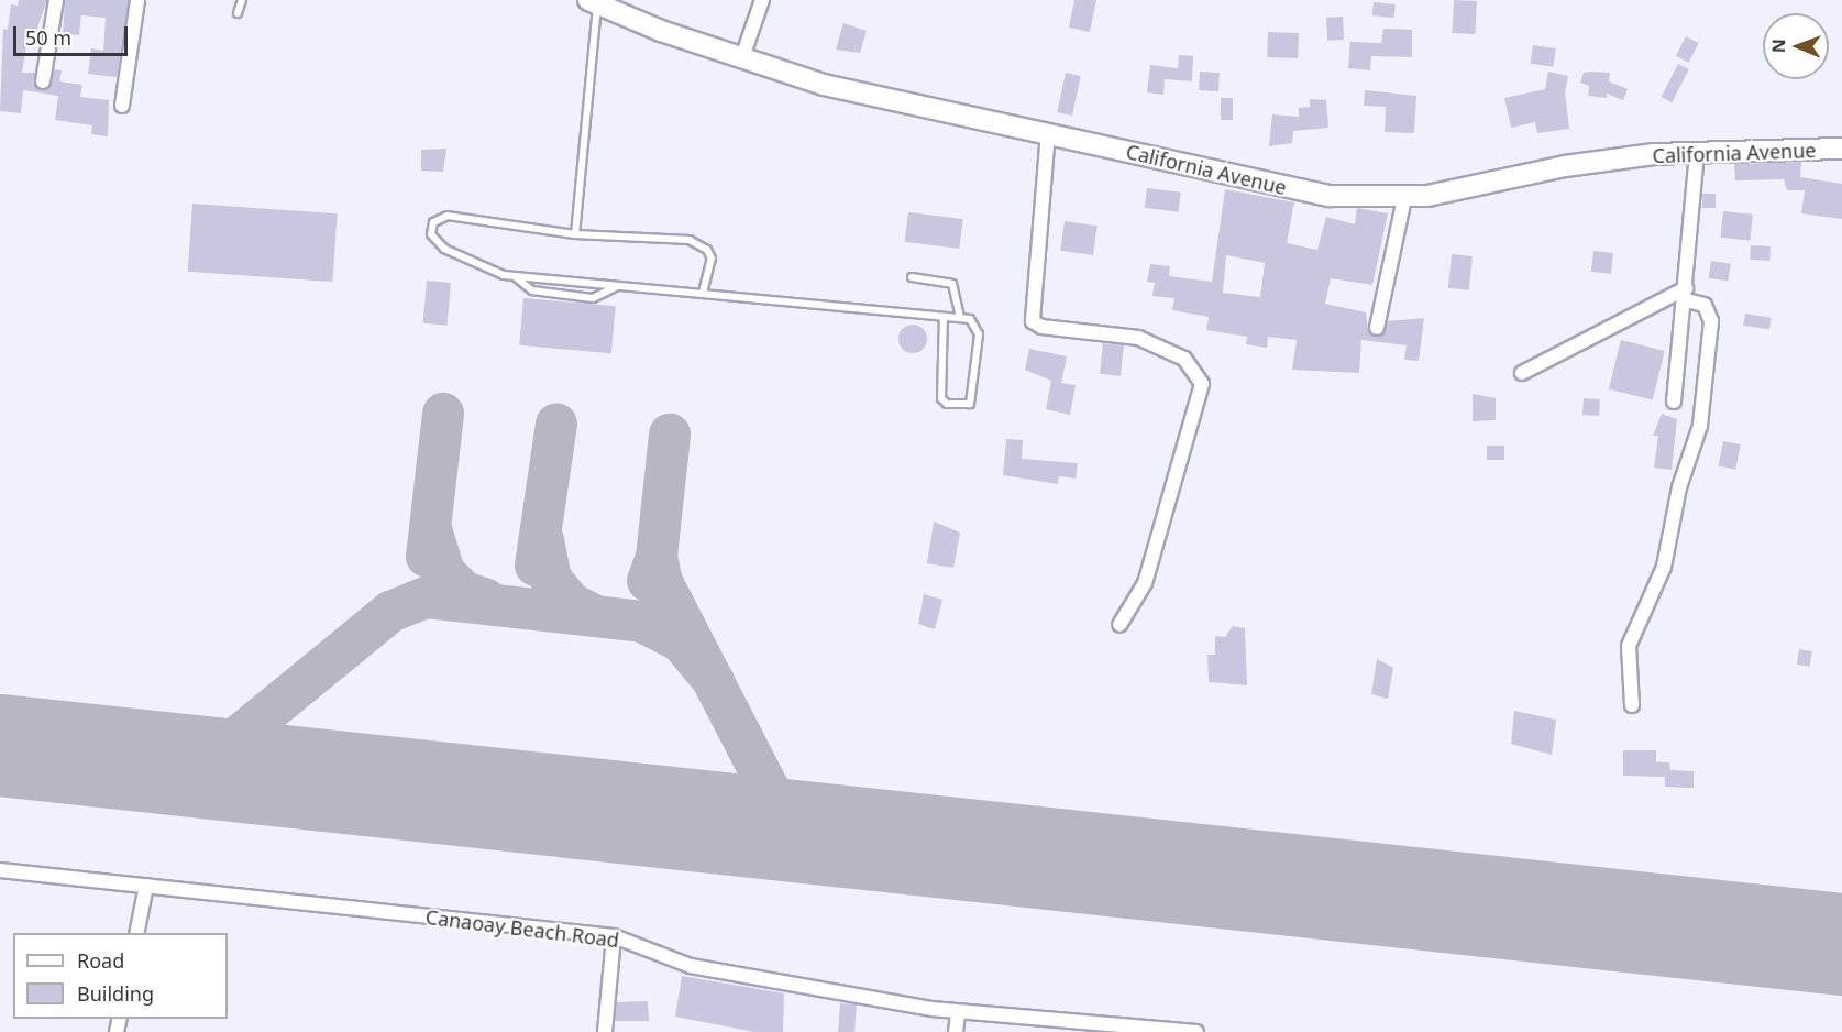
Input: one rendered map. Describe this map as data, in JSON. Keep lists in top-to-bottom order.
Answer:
{
  "streets": {
    "street": ["California Avenue", "Canaoay Beach Road"]
  },
  "legend": ["Road", "Building"],
  "scale_bar": "50 m",
  "north": "left"
}
